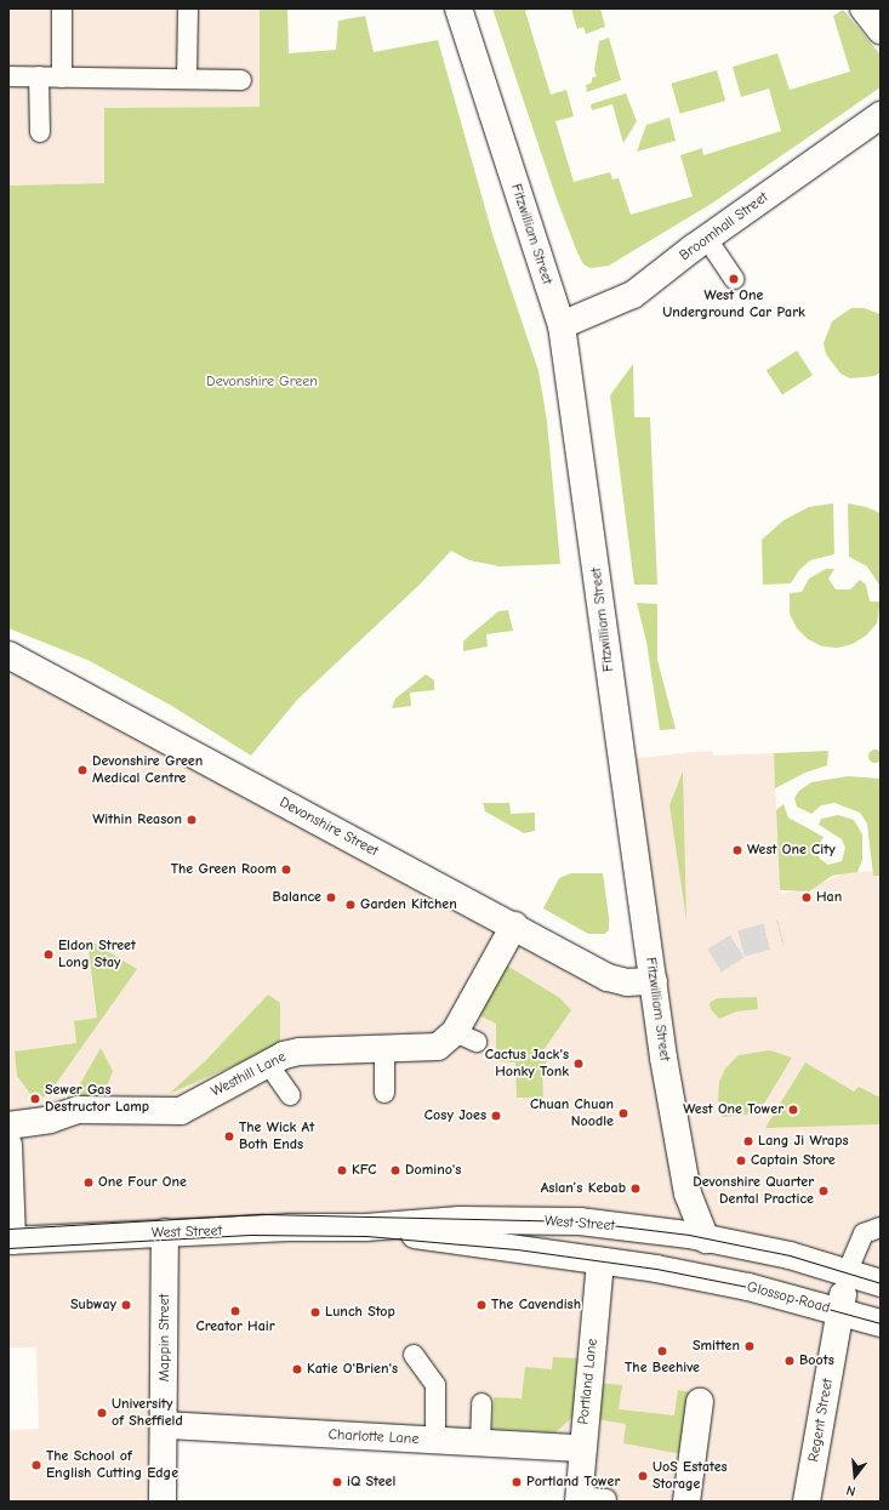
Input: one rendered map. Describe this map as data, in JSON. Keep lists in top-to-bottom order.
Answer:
{
  "streets": {
    "street": [
      "Broomhall Street",
      "Fitzwilliam Street",
      "Devonshire Street",
      "Westhill Lane",
      "West Street",
      "Glossop Road",
      "Mappin Street",
      "Portland Lane",
      "Regent Street",
      "Charlotte Lane"
    ]
  },
  "crossings": [
    ["Broomhall Street", "Fitzwilliam Street"],
    ["Fitzwilliam Street", "Devonshire Street"],
    ["Fitzwilliam Street", "West Street"],
    ["Devonshire Street", "Westhill Lane"],
    ["West Street", "Glossop Road"],
    ["West Street", "Mappin Street"],
    ["West Street", "Portland Lane"],
    ["Glossop Road", "Regent Street"],
    ["Mappin Street", "Charlotte Lane"],
    ["Portland Lane", "Charlotte Lane"]
  ],
  "parks": ["Devonshire Green"],
  "places": [
    "West One Underground Car Park",
    "Devonshire Green Medical Centre",
    "Within Reason",
    "West One City",
    "The Green Room",
    "Balance",
    "Han",
    "Garden Kitchen",
    "Eldon Street Long Stay",
    "Cactus Jack's Honky Tonk",
    "Sewer Gas Destructor Lamp",
    "West One Tower",
    "Chuan Chuan Noodle",
    "Cosy Joes",
    "The Wick At Both Ends",
    "Lang Ji Wraps",
    "Captain Store",
    "KFC",
    "Domino's",
    "One Four One",
    "Aslan’s Kebab",
    "Devonshire Quarter Dental Practice",
    "Subway",
    "The Cavendish",
    "Creator Hair",
    "Lunch Stop",
    "Smitten",
    "The Beehive",
    "Boots",
    "Katie O'Brien's",
    "University of Sheffield",
    "The School of English Cutting Edge",
    "UoS Estates Storage",
    "iQ Steel",
    "Portland Tower"
  ],
  "north": "bottom"
}
